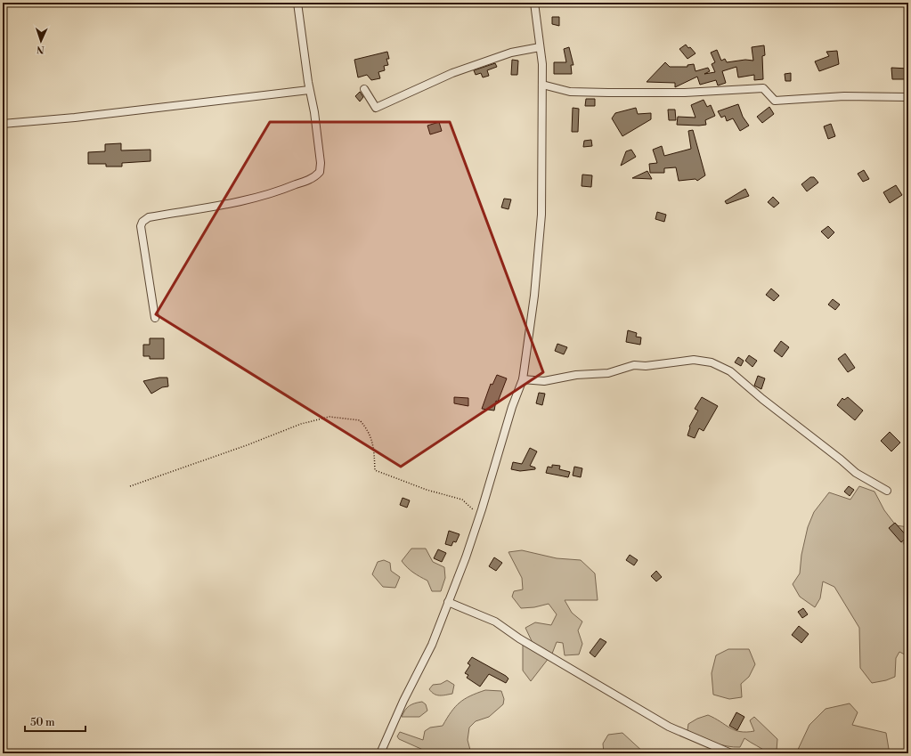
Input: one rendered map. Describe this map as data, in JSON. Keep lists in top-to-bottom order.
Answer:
{
  "scale_bar": "50 m",
  "north": "bottom"
}
